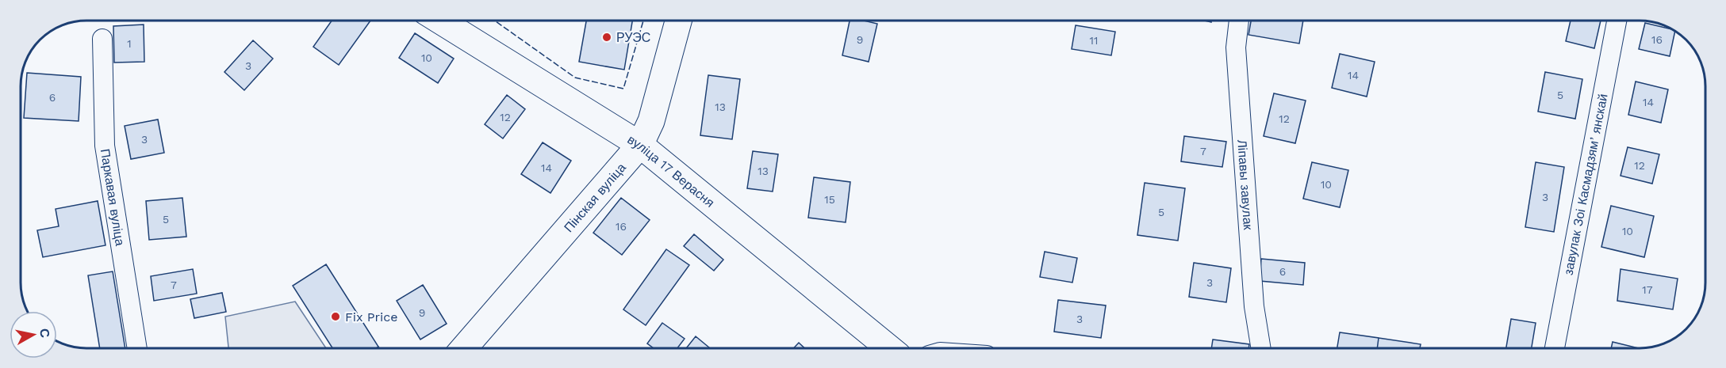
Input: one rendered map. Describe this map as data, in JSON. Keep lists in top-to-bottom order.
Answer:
{
  "streets": {
    "street": [
      "вуліца 17 Верасня",
      "Ліпавы завулак",
      "завулак Зоі Касмадзямʼянскай",
      "Паркавая вуліца",
      "Пінская вуліца"
    ]
  },
  "crossings": [
    ["вуліца 17 Верасня", "Пінская вуліца"]
  ],
  "places": ["РУЭС", "Fix Price"],
  "house_numbers": [
    "9",
    "16",
    "11",
    "1",
    "10",
    "3",
    "14",
    "5",
    "6",
    "14",
    "13",
    "12",
    "12",
    "3",
    "7",
    "12",
    "14",
    "13",
    "10",
    "3",
    "15",
    "5",
    "5",
    "16",
    "10",
    "6",
    "3",
    "7",
    "17",
    "9",
    "3"
  ],
  "north": "right"
}
